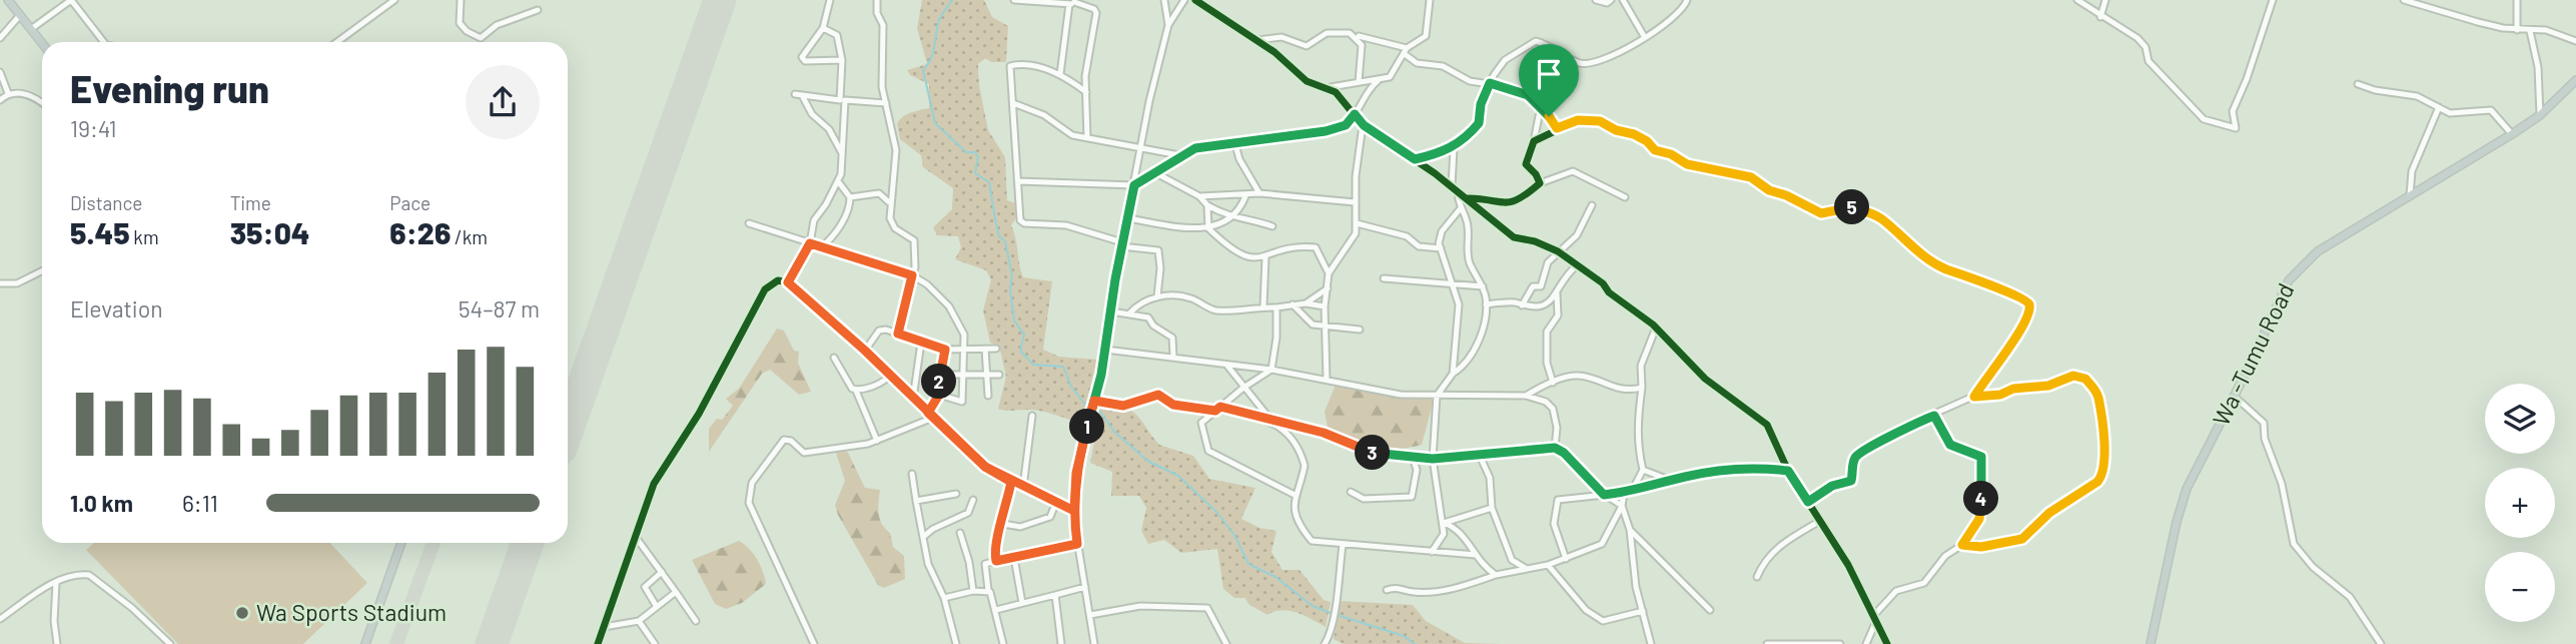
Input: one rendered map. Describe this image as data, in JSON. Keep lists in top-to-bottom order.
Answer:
{
  "streets": {
    "highway": ["Wa -Tumu Road"]
  },
  "places": ["Wa Sports Stadium"],
  "page": {
    "heading": ["Evening run", "19:41"],
    "stats": [
      ["Distance", "5.45 km"],
      ["Time", "35:04"],
      ["Pace", "6:26 /km"]
    ],
    "pins": [
      "5",
      "2",
      "1",
      "3",
      "4"
    ],
    "chart": ["Elevation", "54–87 m"],
    "map_buttons": ["+", "−"],
    "list": [
      {
        "name": "1.0 km",
        "note": "6:11"
      }
    ]
  }
}
